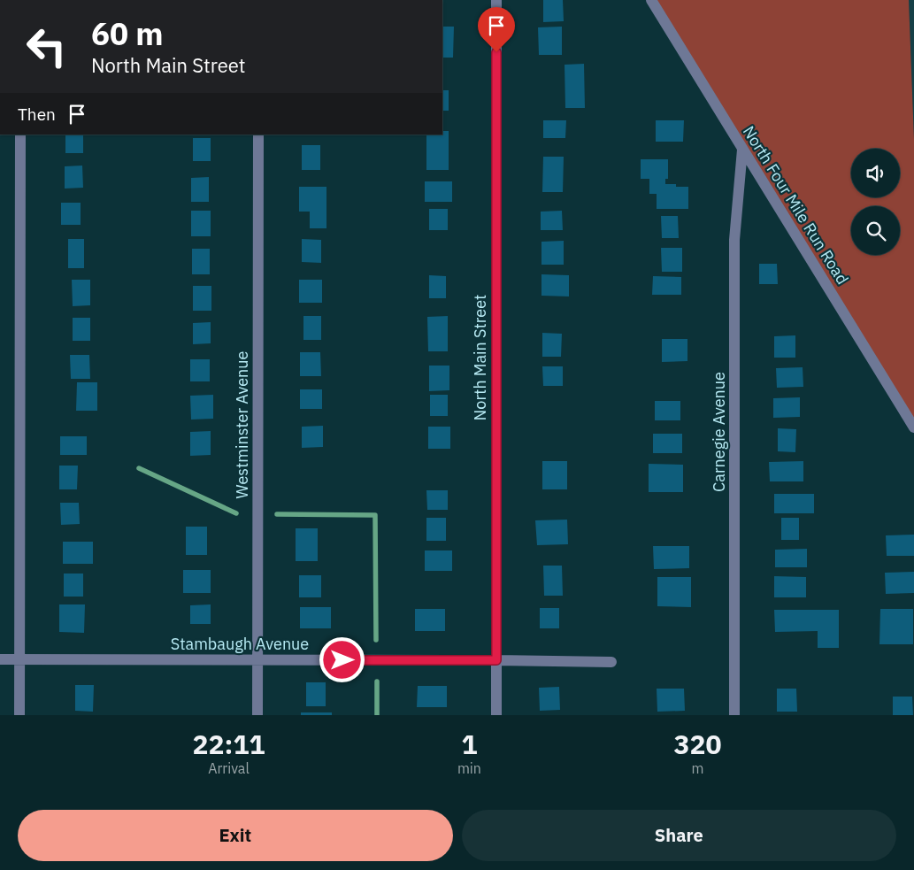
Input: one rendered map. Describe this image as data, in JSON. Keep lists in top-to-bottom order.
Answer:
{
  "streets": {
    "street": [
      "North Four Mile Run Road",
      "North Main Street",
      "Westminster Avenue",
      "Carnegie Avenue",
      "Stambaugh Avenue"
    ]
  },
  "crossings": [
    ["North Four Mile Run Road", "Carnegie Avenue"],
    ["North Main Street", "Stambaugh Avenue"],
    ["Westminster Avenue", "Stambaugh Avenue"]
  ],
  "page": {
    "turn": ["60 m", "North Main Street"],
    "then": "Then",
    "eta": [
      "22:11",
      "Arrival",
      "1",
      "min",
      "320",
      "m"
    ],
    "buttons": ["Exit", "Share"]
  }
}
